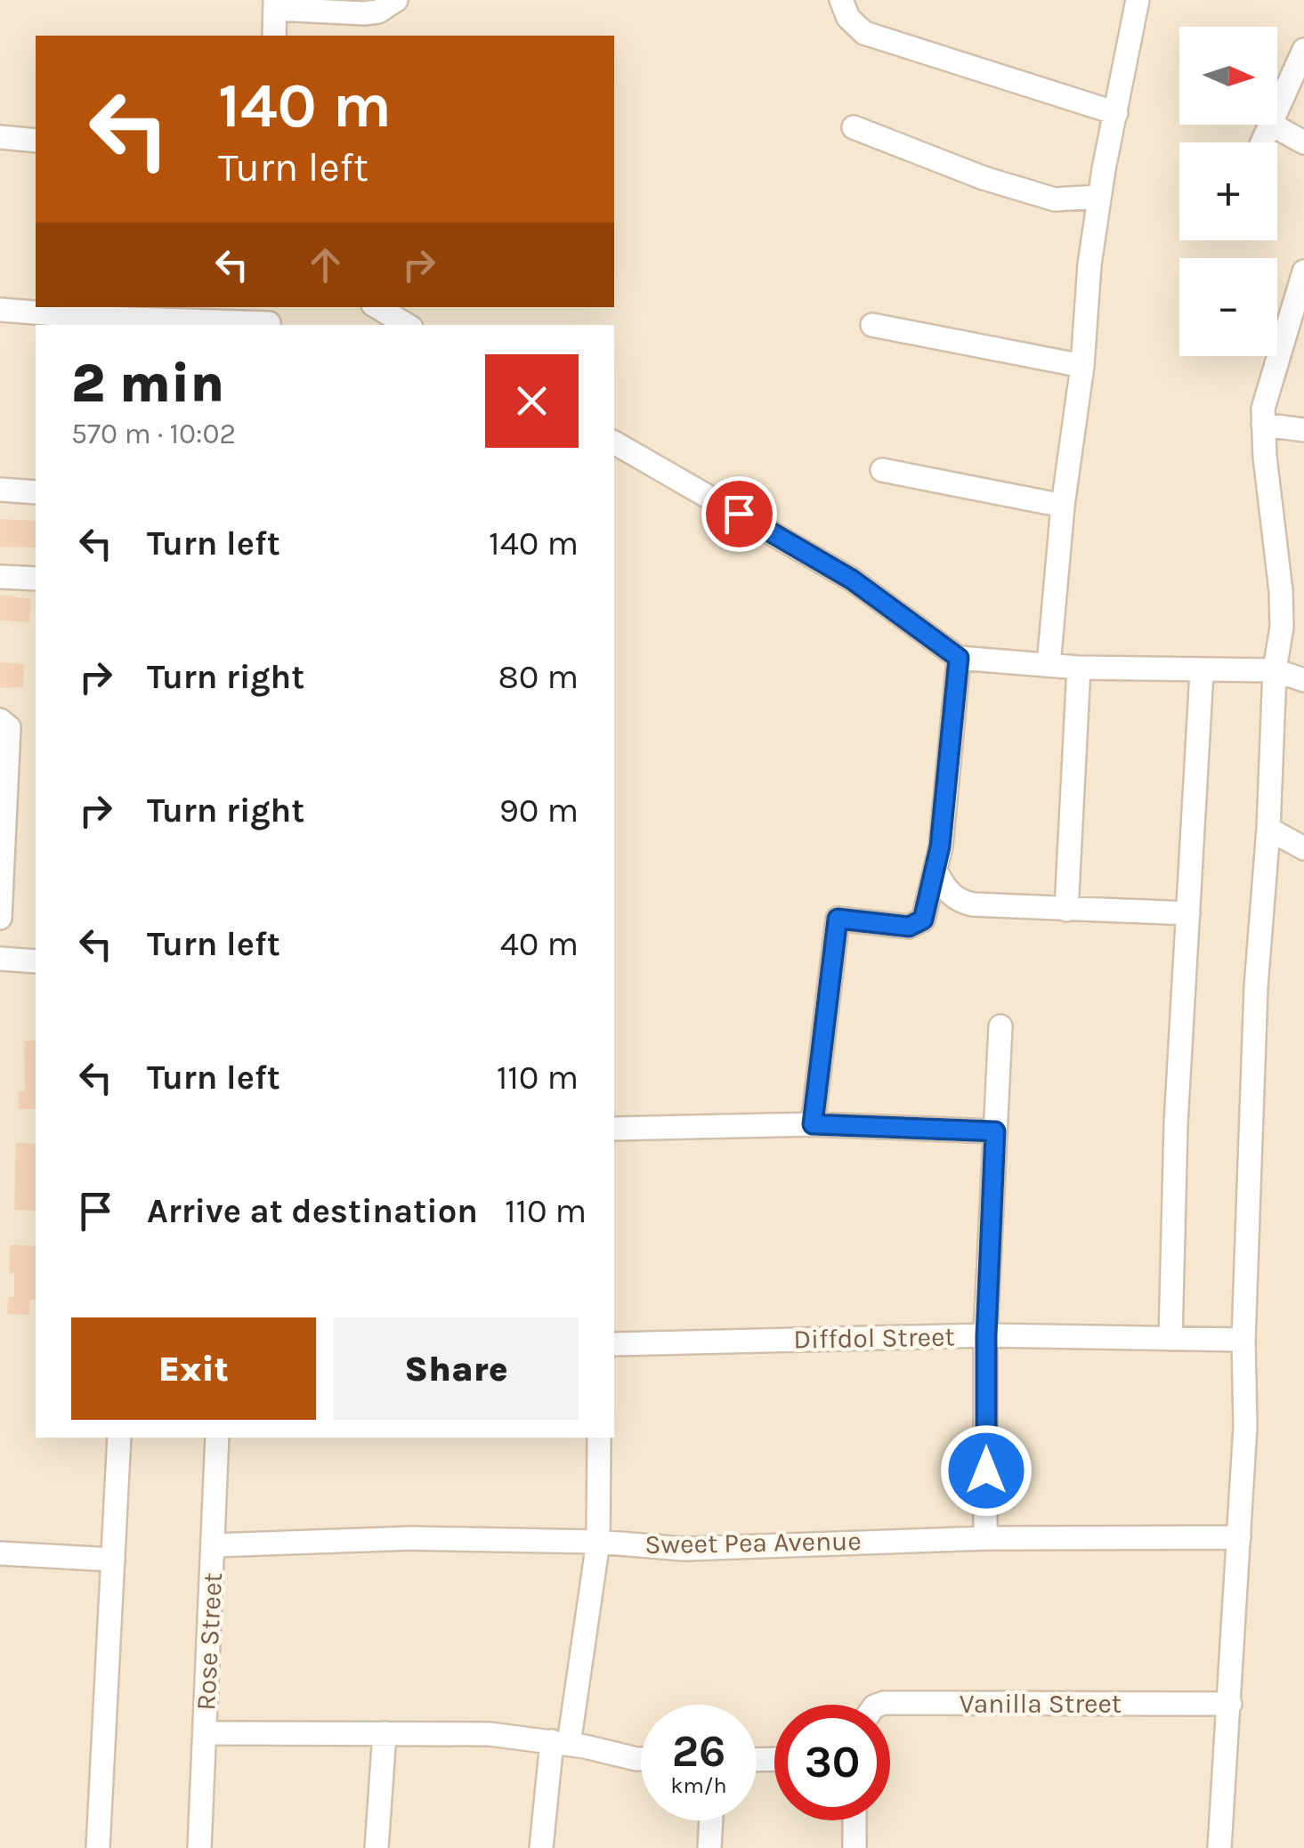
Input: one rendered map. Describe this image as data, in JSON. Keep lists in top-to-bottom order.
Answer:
{
  "streets": {
    "street": [
      "Diffdol Street",
      "Sweet Pea Avenue",
      "Rose Street",
      "Vanilla Street"
    ]
  },
  "crossings": [
    ["Sweet Pea Avenue", "Rose Street"]
  ],
  "north": "right",
  "page": {
    "map_buttons": ["+", "−"],
    "turn": ["140 m", "Turn left"],
    "heading": ["2 min", "570 m · 10:02"],
    "list": [
      {
        "name": "Turn left",
        "value": "140 m"
      },
      {
        "name": "Turn right",
        "value": "80 m"
      },
      {
        "name": "Turn right",
        "value": "90 m"
      },
      {
        "name": "Turn left",
        "value": "40 m"
      },
      {
        "name": "Turn left",
        "value": "110 m"
      },
      {
        "name": "Arrive at destination",
        "value": "110 m"
      }
    ],
    "buttons": ["Exit", "Share"],
    "speed": "26 km/h",
    "limit": "30"
  }
}
